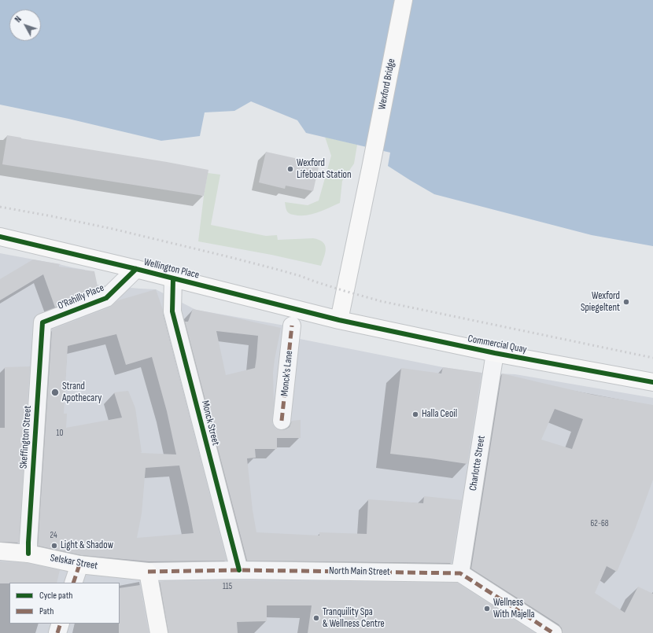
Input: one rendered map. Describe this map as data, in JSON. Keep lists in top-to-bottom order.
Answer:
{
  "streets": {
    "main road": [
      "Wexford Bridge",
      "Wellington Place",
      "Commercial Quay",
      "Selskar Street"
    ],
    "street": [
      "O'Rahilly Place",
      "Monck's Lane",
      "Monck Street",
      "Skeffington Street",
      "Charlotte Street",
      "North Main Street"
    ]
  },
  "crossings": [
    ["Wexford Bridge", "Wellington Place"],
    ["Wexford Bridge", "Commercial Quay"],
    ["Wellington Place", "O'Rahilly Place"],
    ["Wellington Place", "Commercial Quay"],
    ["Wellington Place", "Monck Street"],
    ["O'Rahilly Place", "Skeffington Street"],
    ["Commercial Quay", "Charlotte Street"],
    ["Monck Street", "North Main Street"],
    ["Skeffington Street", "Selskar Street"],
    ["Charlotte Street", "North Main Street"],
    ["Selskar Street", "North Main Street"]
  ],
  "places": [
    "Wexford Lifeboat Station",
    "Wexford Spiegeltent",
    "Strand Apothecary",
    "Halla Ceoil",
    "Light & Shadow",
    "Wellness With Majella",
    "Tranquility Spa & Wellness Centre"
  ],
  "house_numbers": [
    "10",
    "62-68",
    "24",
    "115"
  ],
  "legend": ["Cycle path", "Path"],
  "north": "top left"
}
